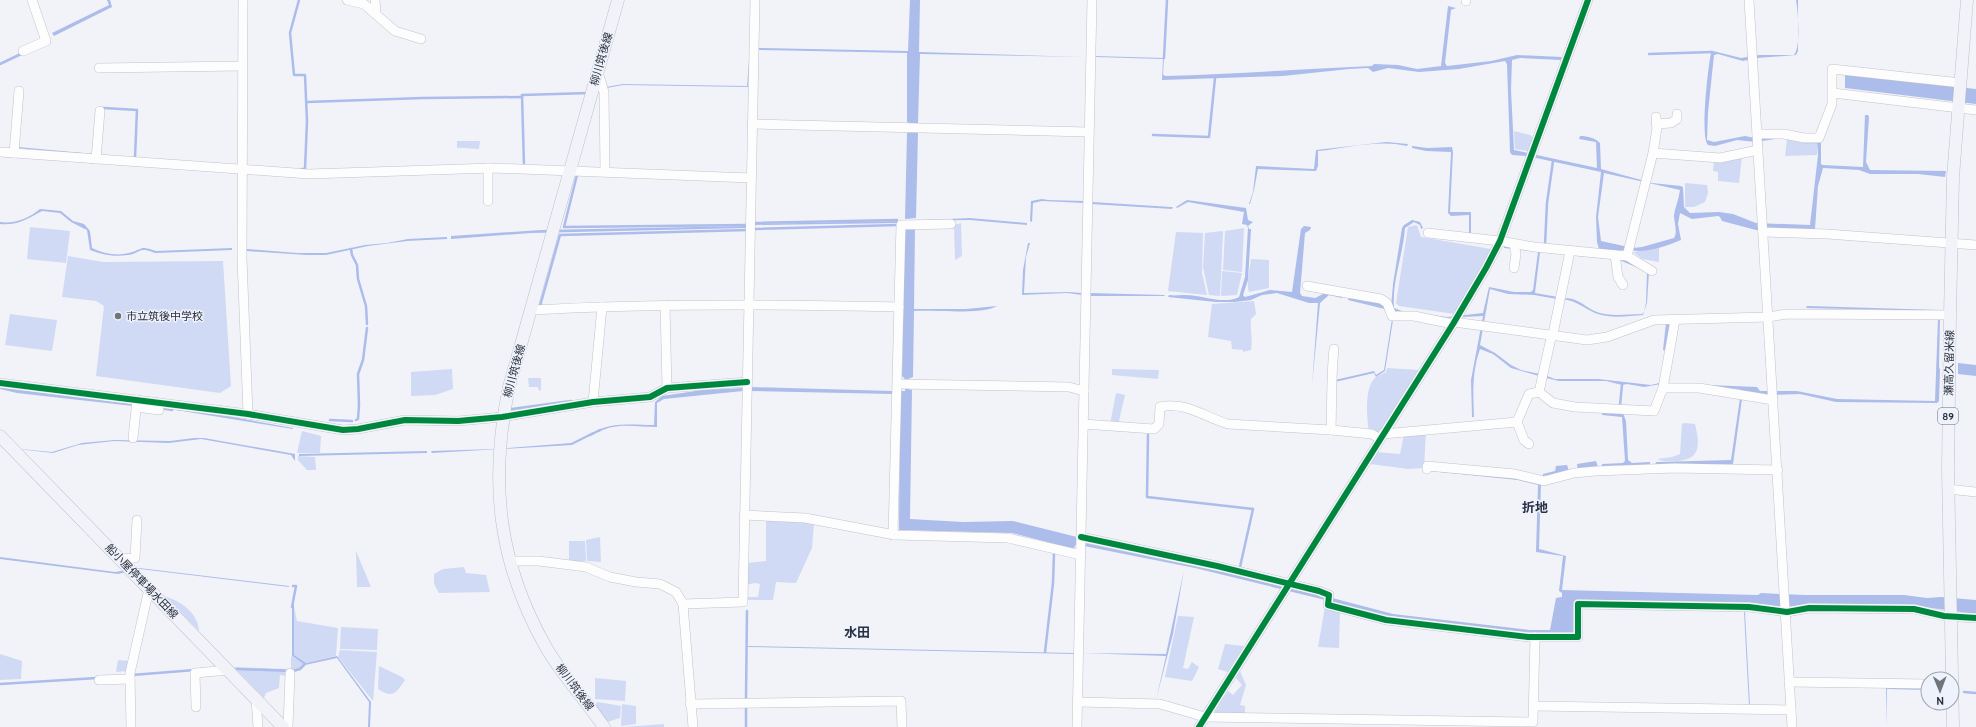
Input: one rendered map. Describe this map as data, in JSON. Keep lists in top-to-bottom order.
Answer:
{
  "streets": {
    "main road": [
      "柳川筑後線",
      "瀬高久留米線",
      "89",
      "船小屋停車場水田線"
    ]
  },
  "districts": ["折地", "水田"],
  "places": ["市立筑後中学校"],
  "north": "bottom"
}
